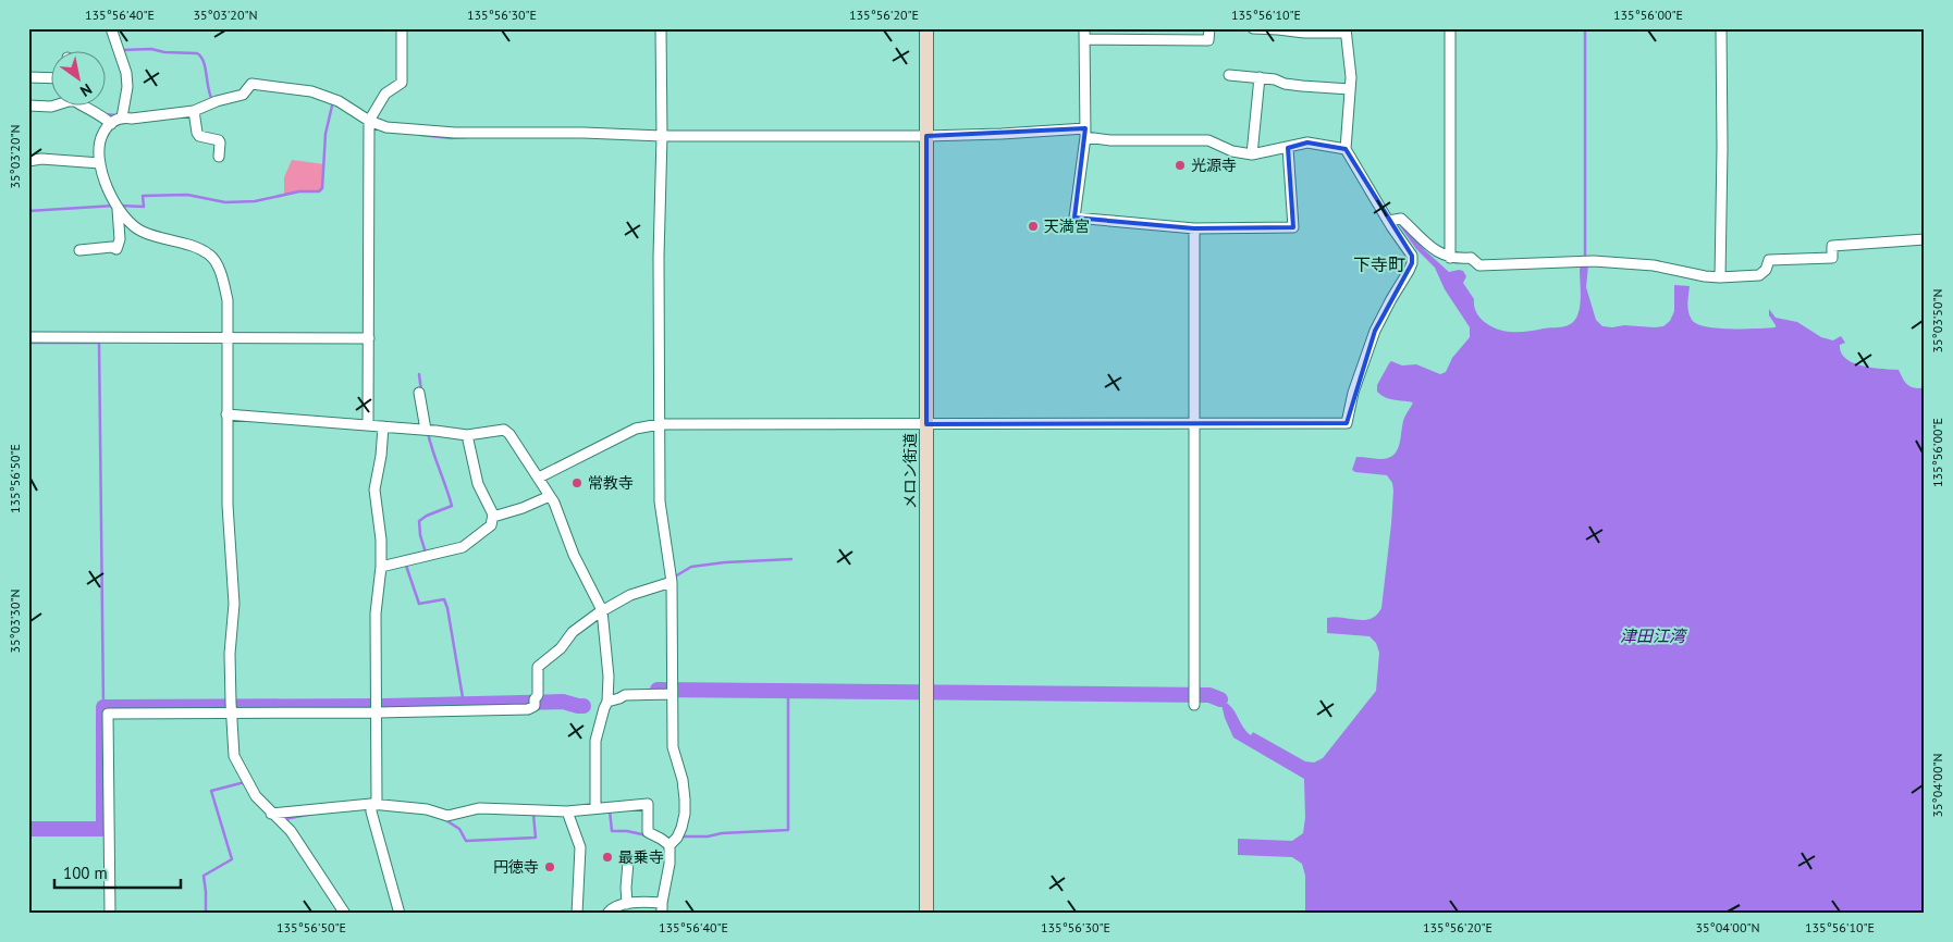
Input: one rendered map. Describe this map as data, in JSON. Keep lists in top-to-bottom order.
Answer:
{
  "streets": {
    "street": ["メロン街道"]
  },
  "districts": ["下寺町"],
  "water": ["津田江湾"],
  "places": [
    "光源寺",
    "天満宮",
    "常教寺",
    "最乗寺",
    "円徳寺"
  ],
  "scale_bar": "100 m",
  "north": "bottom right",
  "coordinates": [
    "135°56'40\"E",
    "35°03'20\"N",
    "135°56'30\"E",
    "135°56'20\"E",
    "135°56'10\"E",
    "135°56'00\"E",
    "35°03'50\"N",
    "135°56'50\"E",
    "35°03'30\"N",
    "35°04'00\"N"
  ]
}
